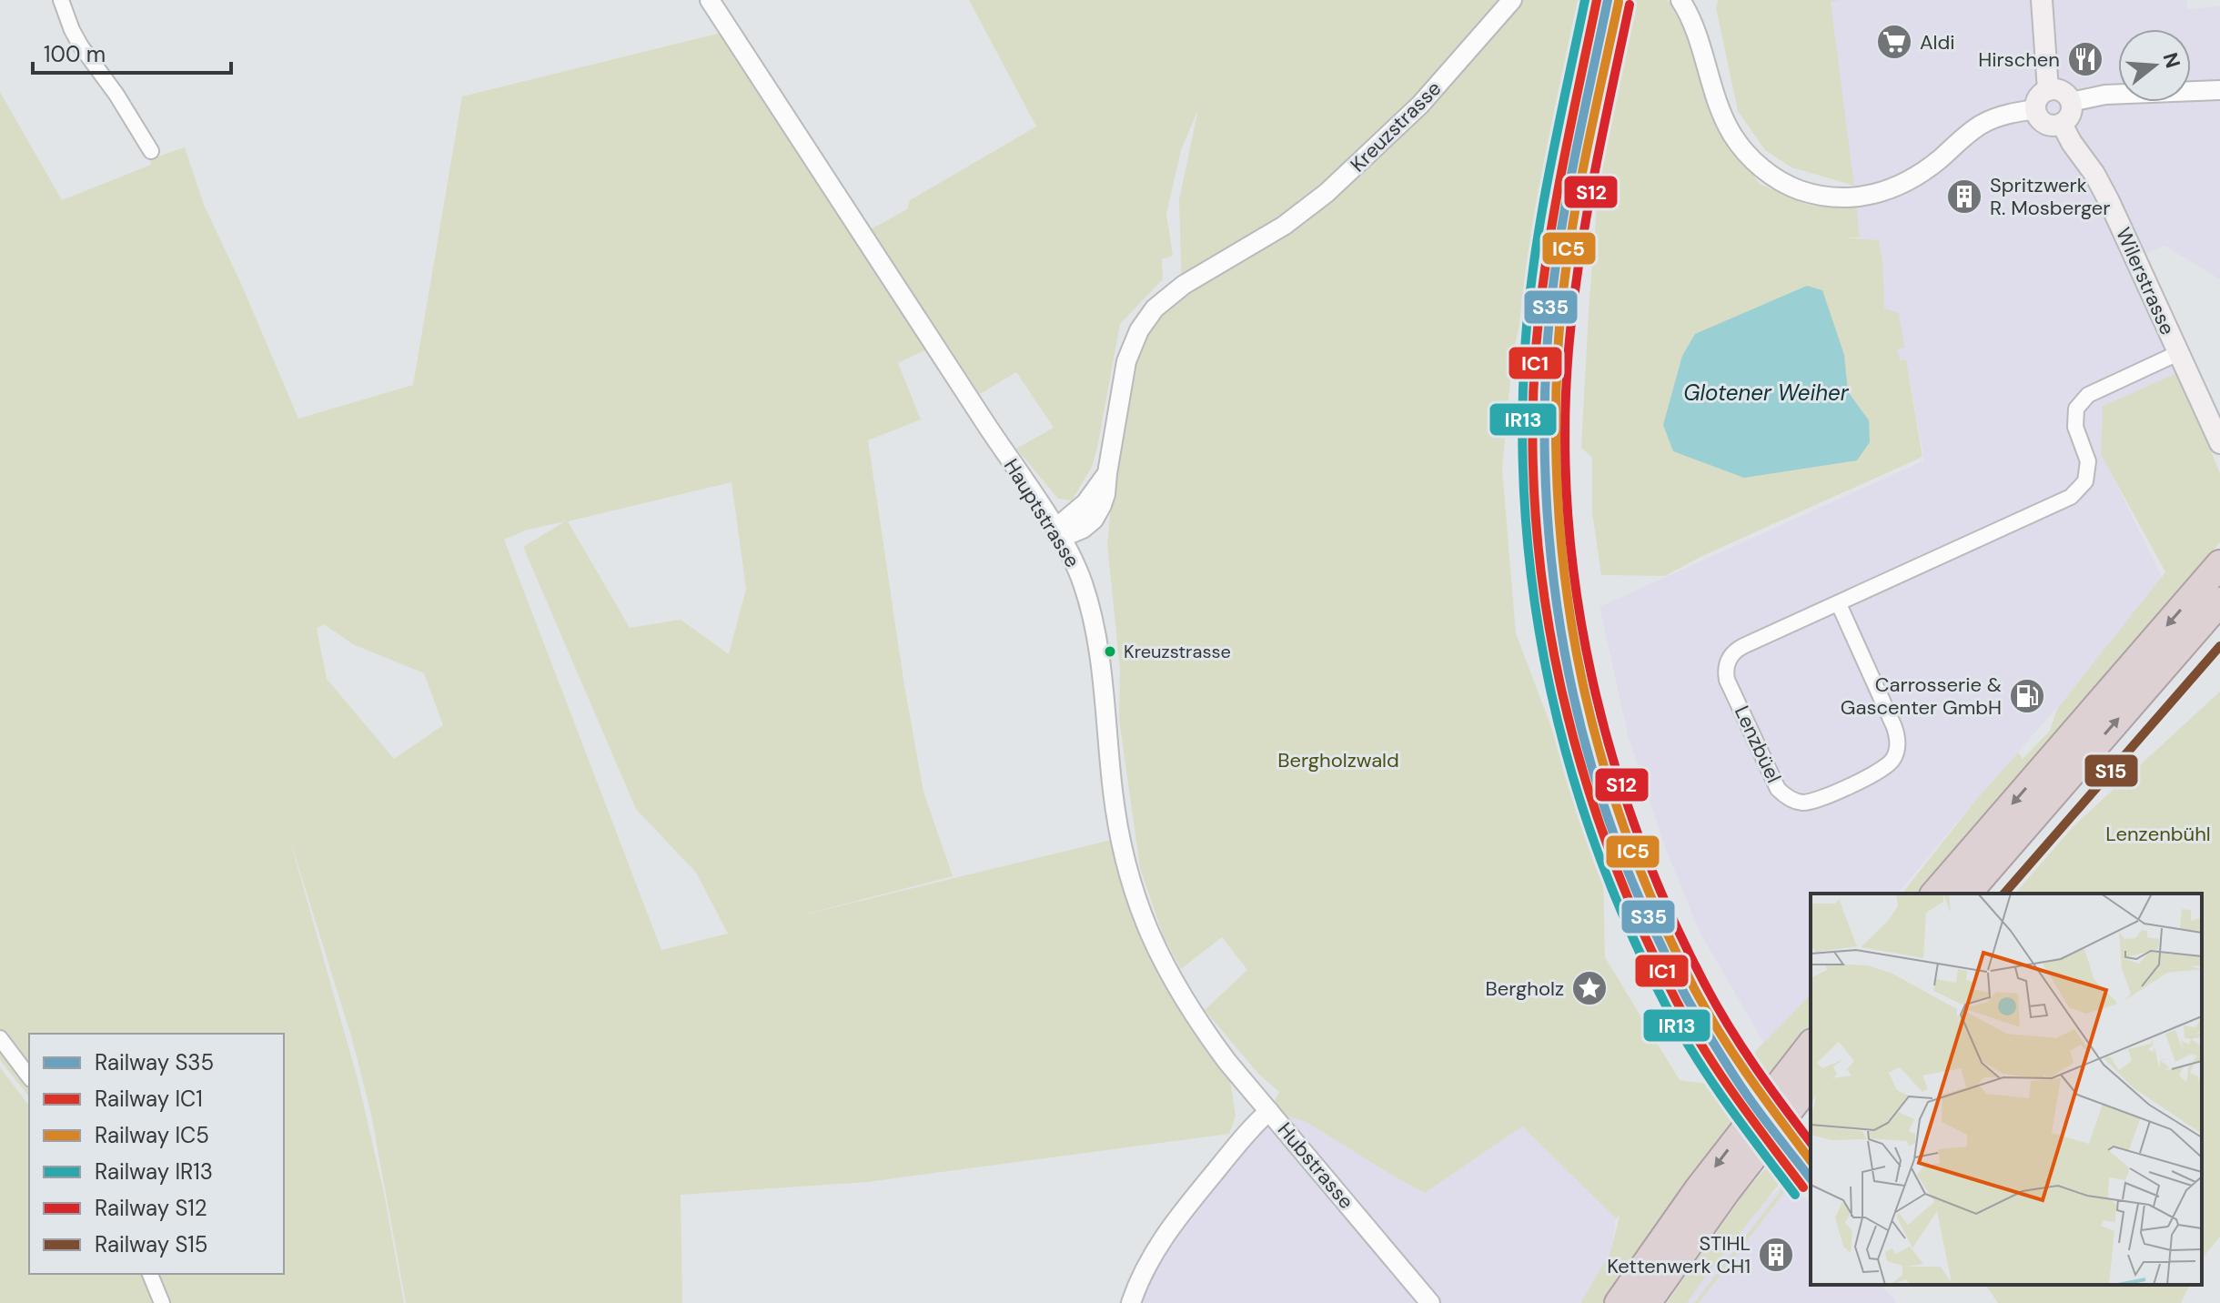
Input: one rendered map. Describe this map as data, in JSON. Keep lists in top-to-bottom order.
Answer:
{
  "streets": {
    "main road": ["Wilerstrasse"],
    "street": [
      "Kreuzstrasse",
      "Hauptstrasse",
      "Lenzbüel",
      "Hubstrasse"
    ]
  },
  "crossings": [
    ["Kreuzstrasse", "Hauptstrasse"],
    ["Wilerstrasse", "Lenzbüel"],
    ["Hauptstrasse", "Hubstrasse"]
  ],
  "water": ["Glotener Weiher"],
  "parks": ["Bergholzwald", "Lenzenbühl"],
  "places": {
    "supermarket": ["Aldi"],
    "restaurant": ["Hirschen"],
    "building": ["Spritzwerk R. Mosberger", "STIHL Kettenwerk CH1"],
    "other": ["Kreuzstrasse"],
    "fuel station": ["Carrosserie & Gascenter GmbH"],
    "place": ["Bergholz"]
  },
  "lines": [
    "rail line S35",
    "rail line IC1",
    "rail line IR13",
    "rail line IC5",
    "rail line S12",
    "rail line S15"
  ],
  "legend": [
    "Railway S35",
    "Railway IC1",
    "Railway IC5",
    "Railway IR13",
    "Railway S12",
    "Railway S15"
  ],
  "scale_bar": "100 m",
  "north": "right"
}
